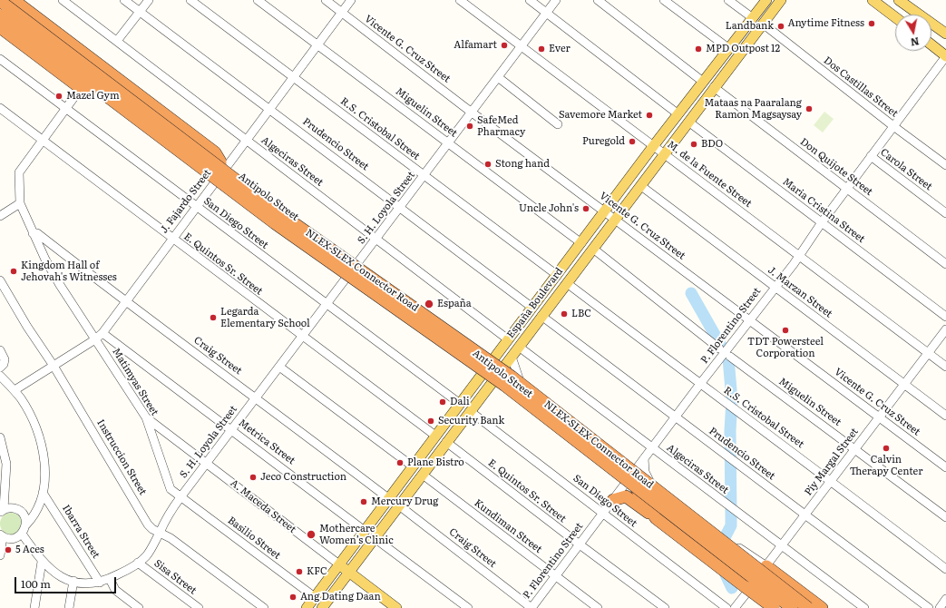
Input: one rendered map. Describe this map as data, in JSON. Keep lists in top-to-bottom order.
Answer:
{
  "streets": {
    "highway": ["NLEX-SLEX Connector Road"],
    "main road": ["España Boulevard", "A. Maceda Street"],
    "street": [
      "Vicente G. Cruz Street",
      "Dos Castillas Street",
      "Miguelin Street",
      "R.S. Cristobal Street",
      "Prudencio Street",
      "Algeciras Street",
      "Don Quijote Street",
      "Carola Street",
      "M. de la Fuente Street",
      "Antipolo Street",
      "J. Fajardo Street",
      "S. H. Loyola Street",
      "Maria Cristina Street",
      "San Diego Street",
      "E. Quintos Sr. Street",
      "J. Marzan Street",
      "P. Florentino Street",
      "Craig Street",
      "Matimyas Street",
      "Metrica Street",
      "Instruccion Street",
      "Piy Margal Street",
      "Kundiman Street",
      "Ibarra Street",
      "Basilio Street",
      "Sisa Street"
    ]
  },
  "crossings": [
    ["Vicente G. Cruz Street", "J. Fajardo Street"],
    ["Vicente G. Cruz Street", "S. H. Loyola Street"],
    ["Vicente G. Cruz Street", "España Boulevard"],
    ["Vicente G. Cruz Street", "P. Florentino Street"],
    ["Vicente G. Cruz Street", "Piy Margal Street"],
    ["Dos Castillas Street", "España Boulevard"],
    ["Dos Castillas Street", "P. Florentino Street"],
    ["Miguelin Street", "J. Fajardo Street"],
    ["Miguelin Street", "S. H. Loyola Street"],
    ["Miguelin Street", "España Boulevard"],
    ["Miguelin Street", "Piy Margal Street"],
    ["R.S. Cristobal Street", "J. Fajardo Street"],
    ["R.S. Cristobal Street", "S. H. Loyola Street"],
    ["R.S. Cristobal Street", "España Boulevard"],
    ["R.S. Cristobal Street", "P. Florentino Street"],
    ["R.S. Cristobal Street", "Piy Margal Street"],
    ["Prudencio Street", "J. Fajardo Street"],
    ["Prudencio Street", "S. H. Loyola Street"],
    ["Prudencio Street", "España Boulevard"],
    ["Prudencio Street", "P. Florentino Street"],
    ["Prudencio Street", "Piy Margal Street"],
    ["Algeciras Street", "J. Fajardo Street"],
    ["Algeciras Street", "S. H. Loyola Street"],
    ["Algeciras Street", "España Boulevard"],
    ["Algeciras Street", "P. Florentino Street"],
    ["Algeciras Street", "Piy Margal Street"],
    ["Don Quijote Street", "España Boulevard"],
    ["Don Quijote Street", "P. Florentino Street"],
    ["Carola Street", "P. Florentino Street"],
    ["M. de la Fuente Street", "S. H. Loyola Street"],
    ["M. de la Fuente Street", "España Boulevard"],
    ["M. de la Fuente Street", "P. Florentino Street"],
    ["M. de la Fuente Street", "Piy Margal Street"],
    ["Antipolo Street", "J. Fajardo Street"],
    ["Antipolo Street", "S. H. Loyola Street"],
    ["Antipolo Street", "España Boulevard"],
    ["Antipolo Street", "P. Florentino Street"],
    ["Antipolo Street", "Piy Margal Street"],
    ["J. Fajardo Street", "San Diego Street"],
    ["J. Fajardo Street", "E. Quintos Sr. Street"],
    ["J. Fajardo Street", "Craig Street"],
    ["J. Fajardo Street", "Matimyas Street"],
    ["J. Fajardo Street", "Metrica Street"],
    ["J. Fajardo Street", "Instruccion Street"],
    ["S. H. Loyola Street", "San Diego Street"],
    ["S. H. Loyola Street", "E. Quintos Sr. Street"],
    ["S. H. Loyola Street", "Craig Street"],
    ["S. H. Loyola Street", "Matimyas Street"],
    ["S. H. Loyola Street", "Metrica Street"],
    ["S. H. Loyola Street", "A. Maceda Street"],
    ["S. H. Loyola Street", "Basilio Street"],
    ["Maria Cristina Street", "España Boulevard"],
    ["Maria Cristina Street", "P. Florentino Street"],
    ["San Diego Street", "España Boulevard"],
    ["San Diego Street", "P. Florentino Street"],
    ["E. Quintos Sr. Street", "España Boulevard"],
    ["E. Quintos Sr. Street", "P. Florentino Street"],
    ["J. Marzan Street", "España Boulevard"],
    ["J. Marzan Street", "P. Florentino Street"],
    ["J. Marzan Street", "Piy Margal Street"],
    ["España Boulevard", "Craig Street"],
    ["España Boulevard", "Metrica Street"],
    ["España Boulevard", "A. Maceda Street"],
    ["España Boulevard", "Kundiman Street"],
    ["España Boulevard", "Basilio Street"],
    ["P. Florentino Street", "Craig Street"],
    ["P. Florentino Street", "Kundiman Street"],
    ["Craig Street", "Matimyas Street"],
    ["Matimyas Street", "A. Maceda Street"],
    ["Matimyas Street", "Basilio Street"]
  ],
  "places": [
    "Anytime Fitness",
    "Landbank",
    "Alfamart",
    "Ever",
    "MPD Outpost 12",
    "Mazel Gym",
    "Mataas na Paaralang Ramon Magsaysay",
    "Savemore Market",
    "SafeMed Pharmacy",
    "Puregold",
    "BDO",
    "Stong hand",
    "Uncle John's",
    "Kingdom Hall of Jehovah's Witnesses",
    "España",
    "LBC",
    "Legarda Elementary School",
    "TDT Powersteel Corporation",
    "Dali",
    "Security Bank",
    "Calvin Therapy Center",
    "Plane Bistro",
    "Jeco Construction",
    "Mercury Drug",
    "Mothercare Women’s Clinic",
    "5 Aces",
    "KFC",
    "Ang Dating Daan"
  ],
  "scale_bar": "100 m",
  "north": "bottom"
}
